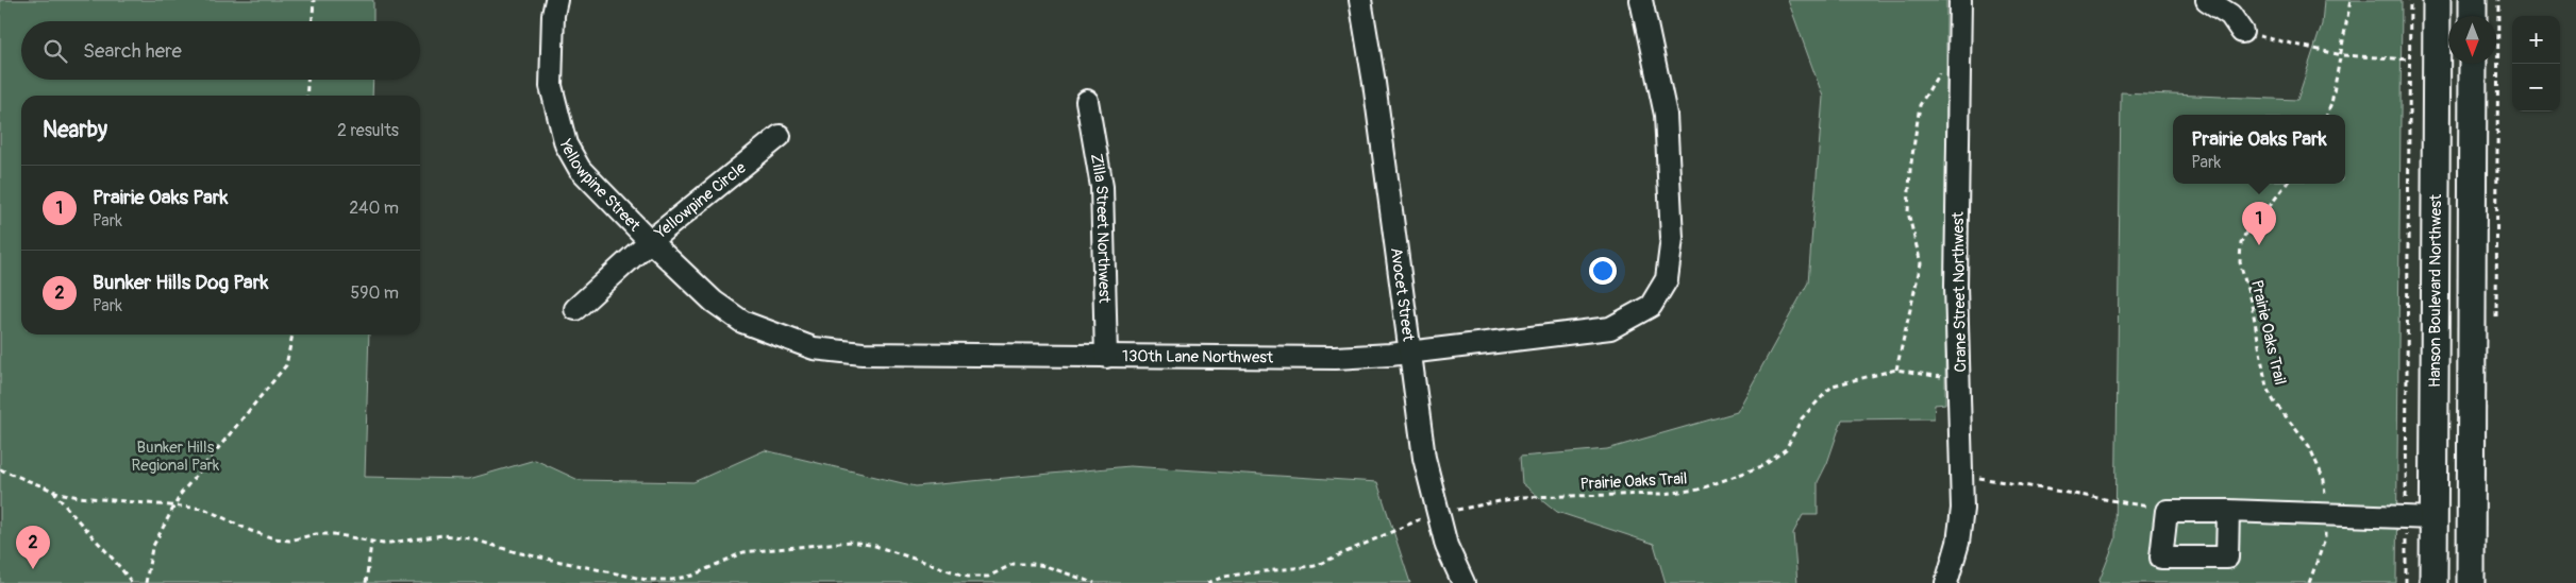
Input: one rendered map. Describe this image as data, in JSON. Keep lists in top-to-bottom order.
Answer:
{
  "streets": {
    "main road": ["Hanson Boulevard Northwest"],
    "street": [
      "Yellowpine Street",
      "Yellowpine Circle",
      "Zilla Street Northwest",
      "Crane Street Northwest",
      "Avocet Street",
      "130th Lane Northwest"
    ],
    "path": ["Prairie Oaks Trail"]
  },
  "crossings": [
    ["Yellowpine Street", "Yellowpine Circle"],
    ["Yellowpine Street", "130th Lane Northwest"],
    ["Zilla Street Northwest", "130th Lane Northwest"],
    ["Crane Street Northwest", "Prairie Oaks Trail"],
    ["Avocet Street", "130th Lane Northwest"]
  ],
  "parks": ["Bunker Hills Regional Park"],
  "north": "bottom",
  "page": {
    "map_buttons": ["+", "−"],
    "search": "Search here",
    "heading": ["Nearby", "2 results"],
    "popup": ["Prairie Oaks Park", "Park"],
    "list": [
      {
        "mark": "1",
        "name": "Prairie Oaks Park",
        "note": "Park",
        "value": "240 m"
      },
      {
        "mark": "2",
        "name": "Bunker Hills Dog Park",
        "note": "Park",
        "value": "590 m"
      }
    ],
    "pins": ["1", "2"]
  }
}
